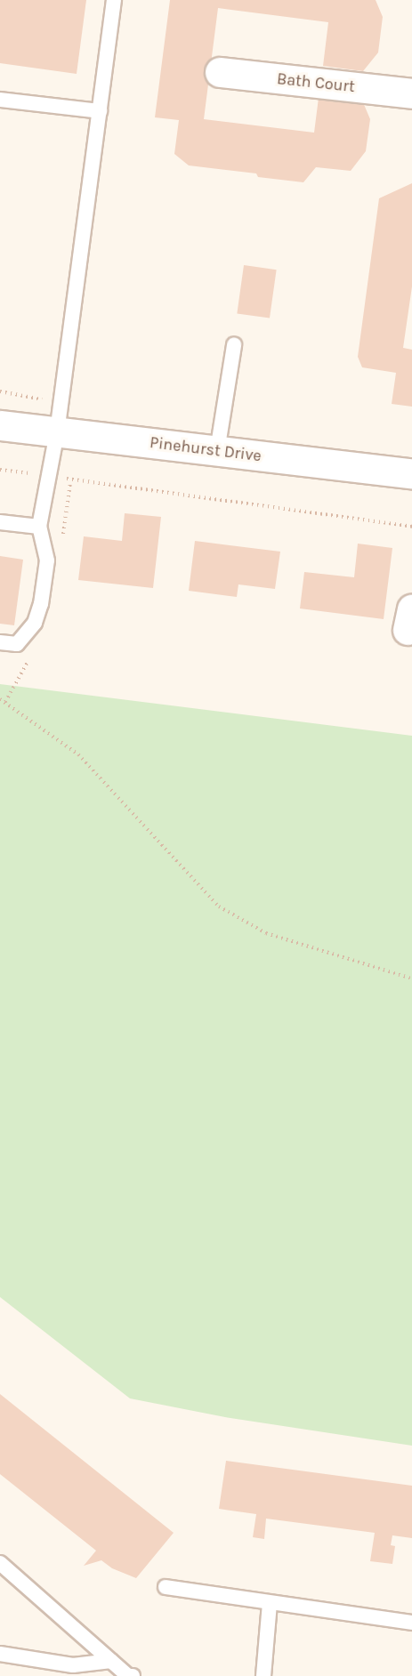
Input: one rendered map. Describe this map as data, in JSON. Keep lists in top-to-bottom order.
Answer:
{
  "streets": {
    "street": ["Bath Court", "Pinehurst Drive"]
  }
}
